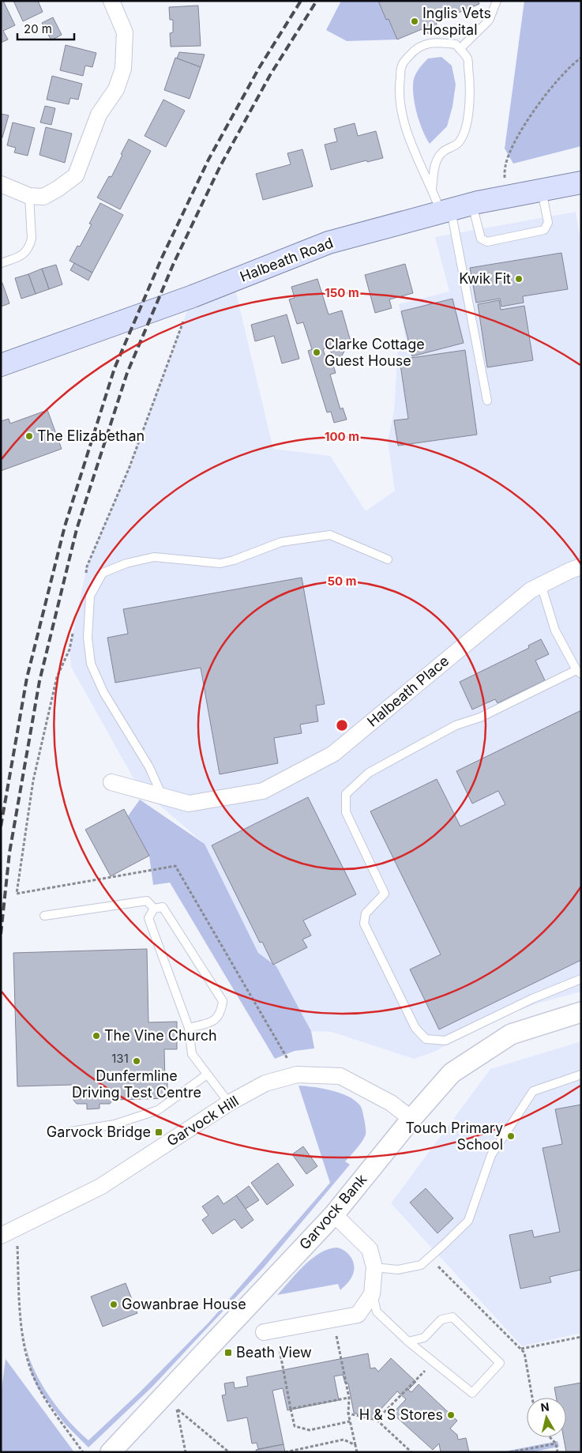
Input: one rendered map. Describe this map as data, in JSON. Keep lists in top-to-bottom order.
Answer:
{
  "streets": {
    "main road": ["Halbeath Road"],
    "street": ["Halbeath Place", "Garvock Hill", "Garvock Bank"]
  },
  "crossings": [
    ["Garvock Hill", "Garvock Bank"]
  ],
  "places": {
    "other": [
      "Inglis Vets Hospital",
      "Kwik Fit",
      "Clarke Cottage Guest House",
      "The Elizabethan",
      "The Vine Church",
      "Dunfermline Driving Test Centre",
      "Touch Primary School",
      "Gowanbrae House",
      "H & S Stores"
    ],
    "transit": ["Garvock Bridge", "Beath View"]
  },
  "house_numbers": ["131"],
  "scale_bar": "20 m",
  "north": "top",
  "rings": ["150 m", "100 m", "50 m"]
}
